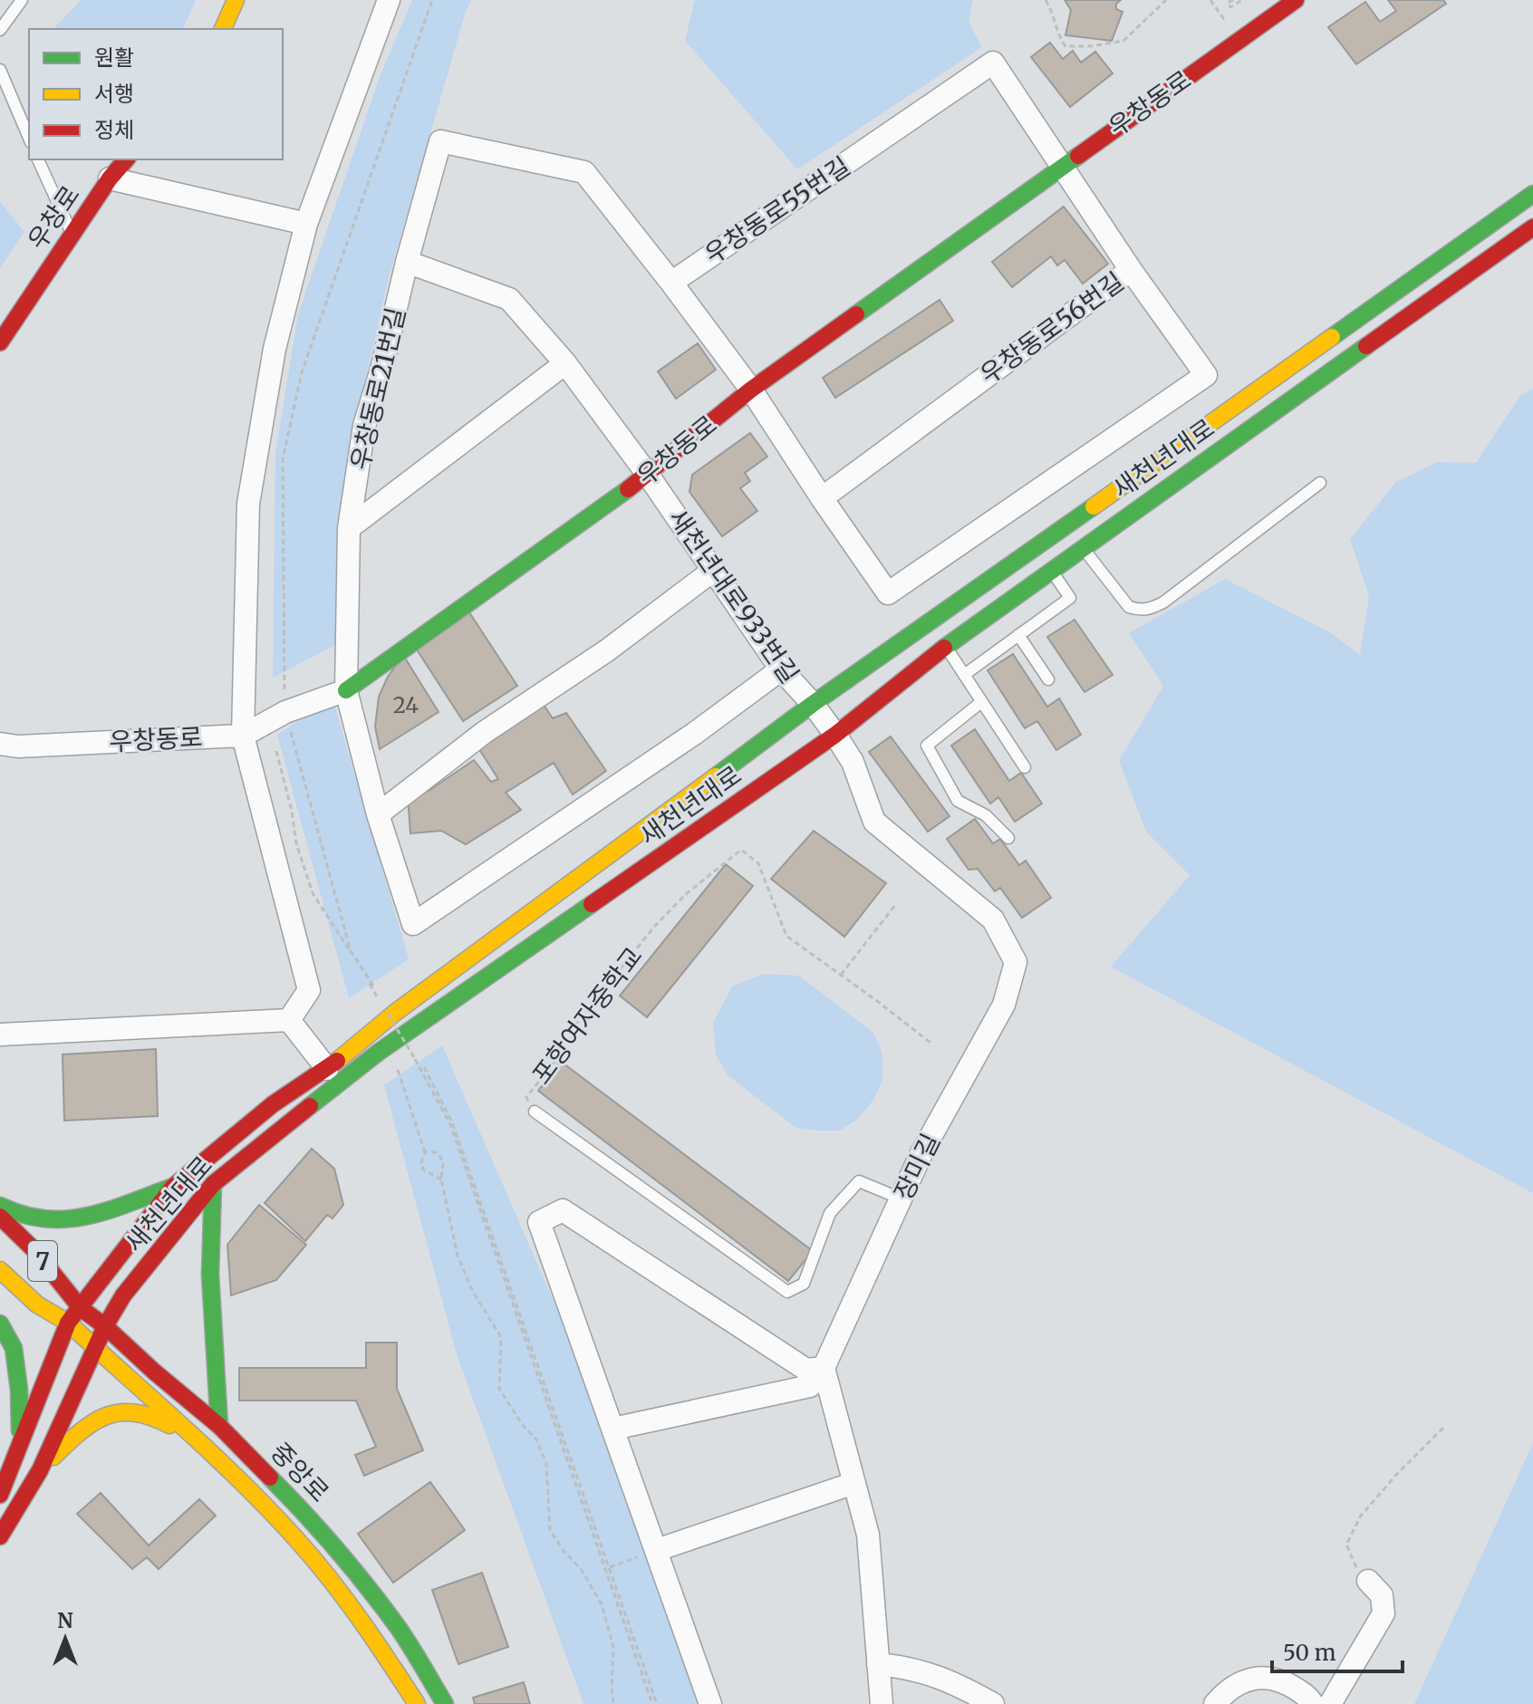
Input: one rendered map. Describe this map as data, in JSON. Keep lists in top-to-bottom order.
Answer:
{
  "streets": {
    "main road": [
      "우창동로",
      "우창로",
      "새천년대로",
      "7",
      "중앙로"
    ],
    "street": [
      "우창동로55번길",
      "우창동로56번길",
      "우창동로21번길",
      "새천년대로933번길",
      "장미길"
    ],
    "lane": ["포항여자중학교"]
  },
  "crossings": [
    ["우창동로", "우창동로55번길"],
    ["우창동로", "우창동로21번길"],
    ["우창동로", "새천년대로933번길"],
    ["우창동로55번길", "우창동로21번길"],
    ["우창동로21번길", "새천년대로933번길"],
    ["새천년대로", "새천년대로933번길"],
    ["새천년대로", "장미길"],
    ["새천년대로", "7"],
    ["새천년대로", "중앙로"],
    ["새천년대로933번길", "장미길"],
    ["포항여자중학교", "장미길"],
    ["7", "중앙로"]
  ],
  "house_numbers": ["24"],
  "legend": ["원활", "서행", "정체"],
  "scale_bar": "50 m",
  "north": "top"
}
